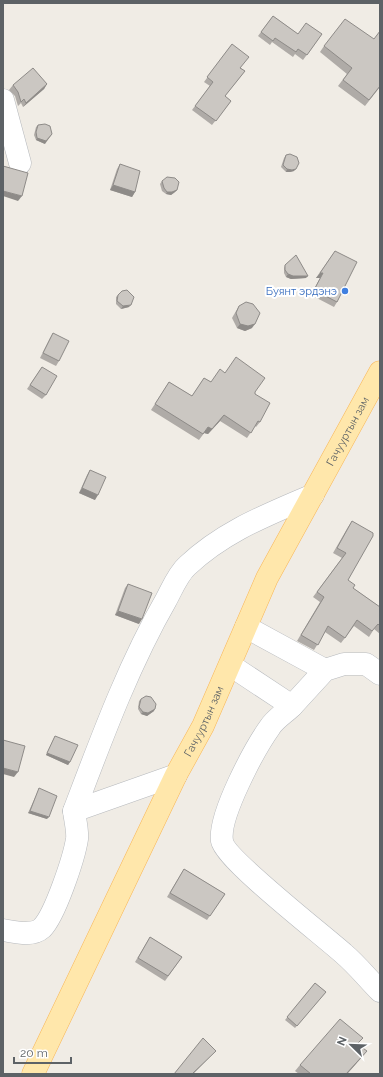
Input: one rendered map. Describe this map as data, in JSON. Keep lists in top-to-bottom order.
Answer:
{
  "streets": {
    "main road": ["Гачууртын зам"]
  },
  "places": ["Буянт эрдэнэ"],
  "scale_bar": "20 m",
  "north": "top left"
}
